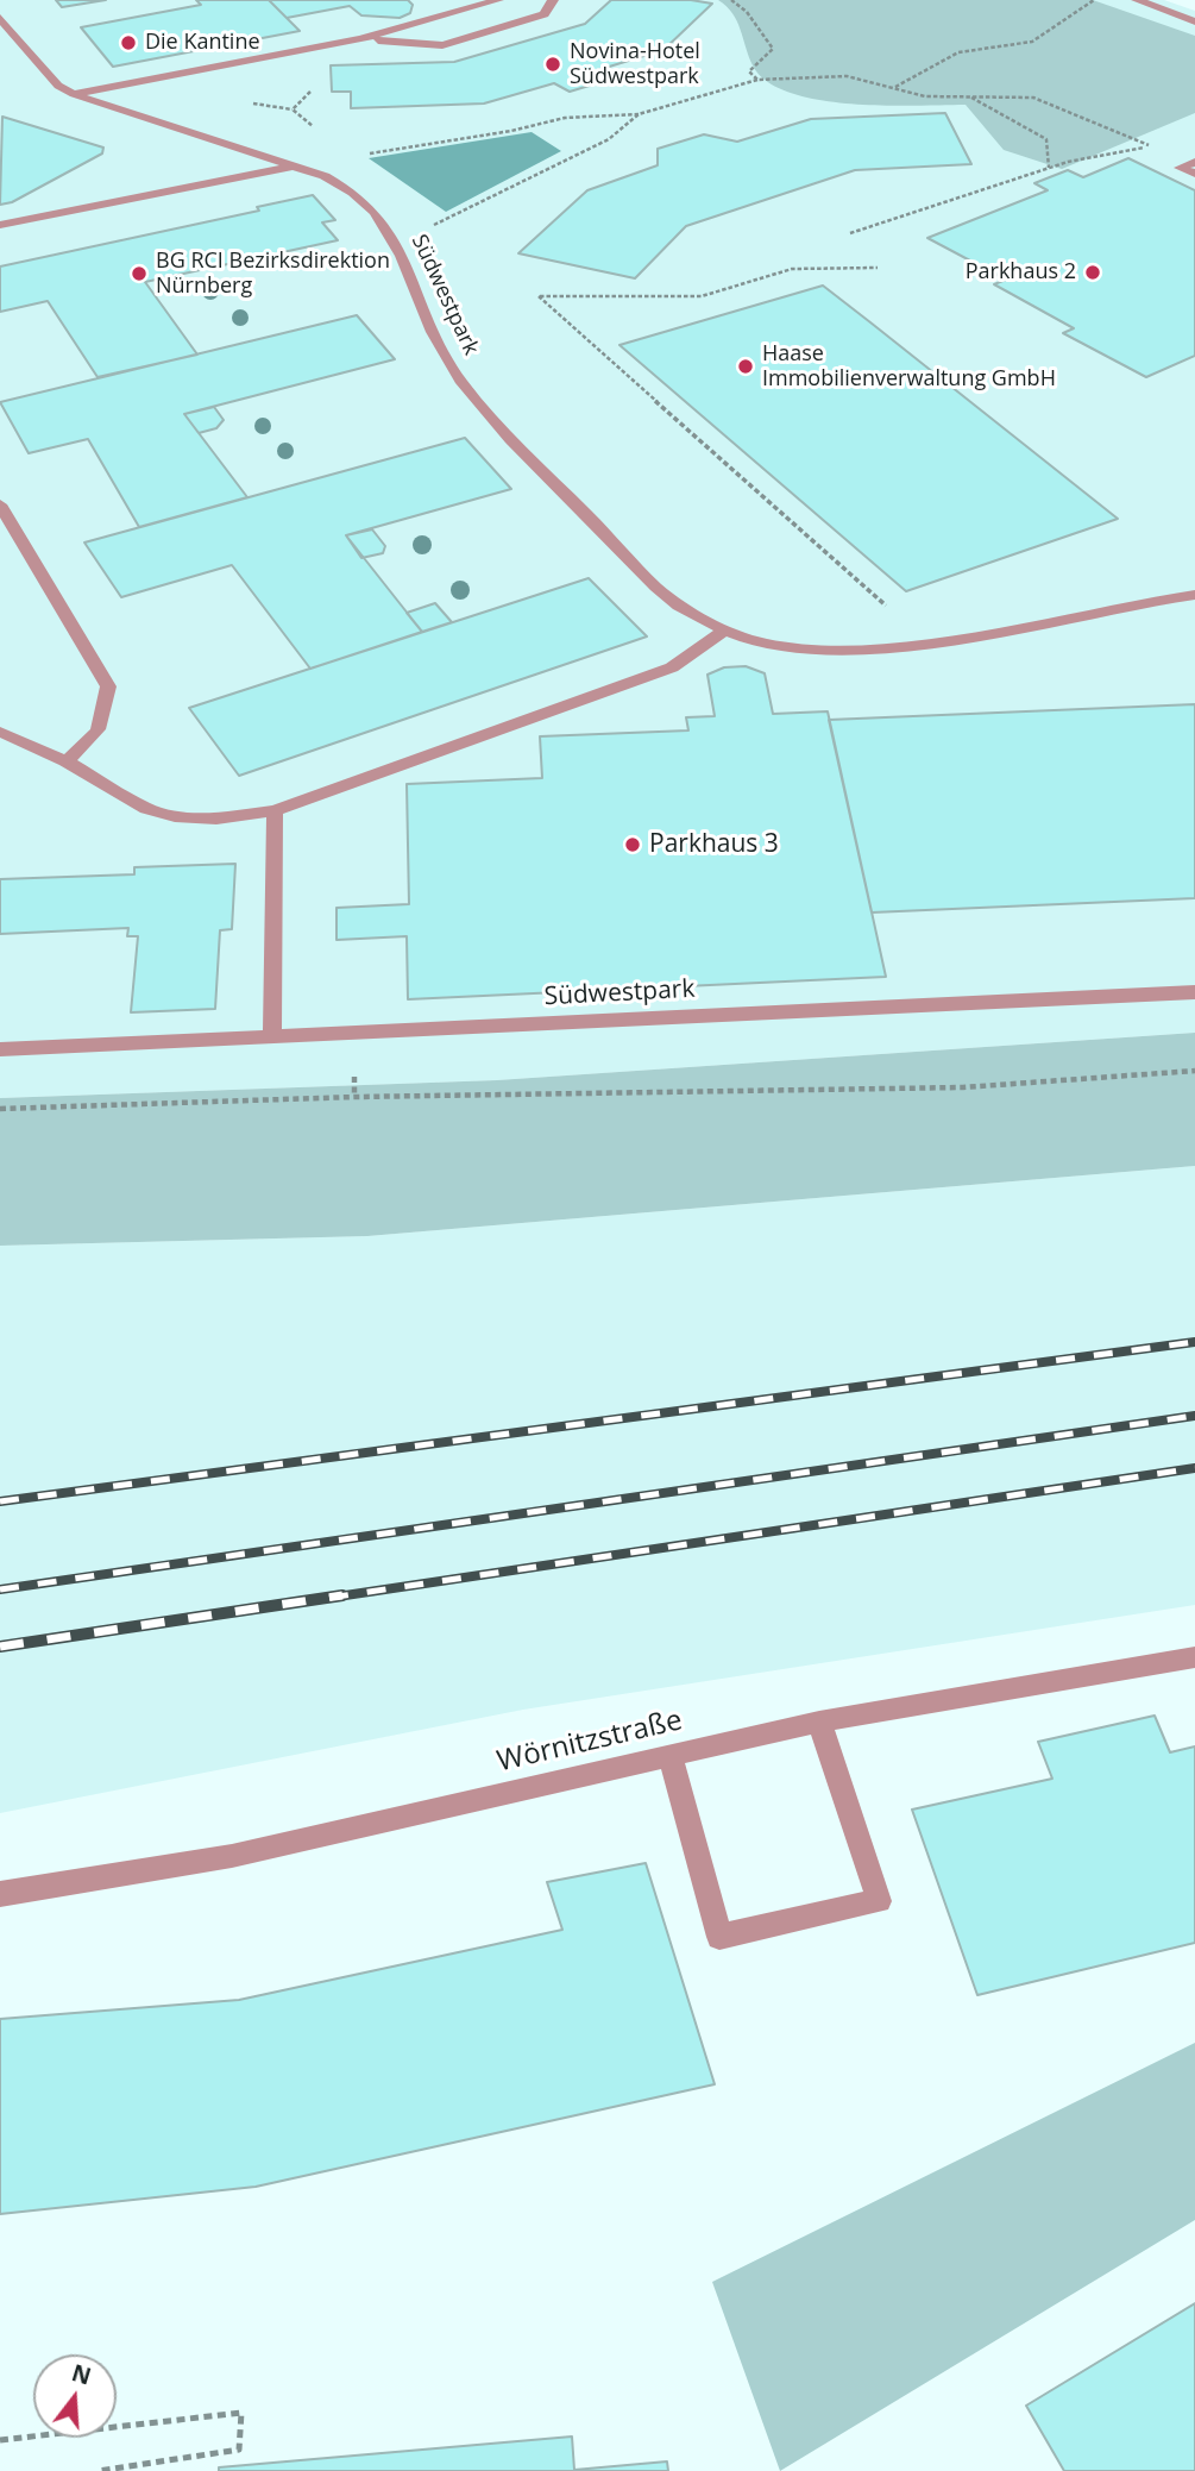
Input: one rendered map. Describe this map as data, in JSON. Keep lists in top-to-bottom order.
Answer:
{
  "streets": {
    "street": ["Südwestpark", "Wörnitzstraße"]
  },
  "places": [
    "Die Kantine",
    "Novina-Hotel Südwestpark",
    "Parkhaus 2",
    "BG RCI Bezirksdirektion Nürnberg",
    "Haase Immobilienverwaltung GmbH",
    "Parkhaus 3"
  ],
  "north": "top"
}
